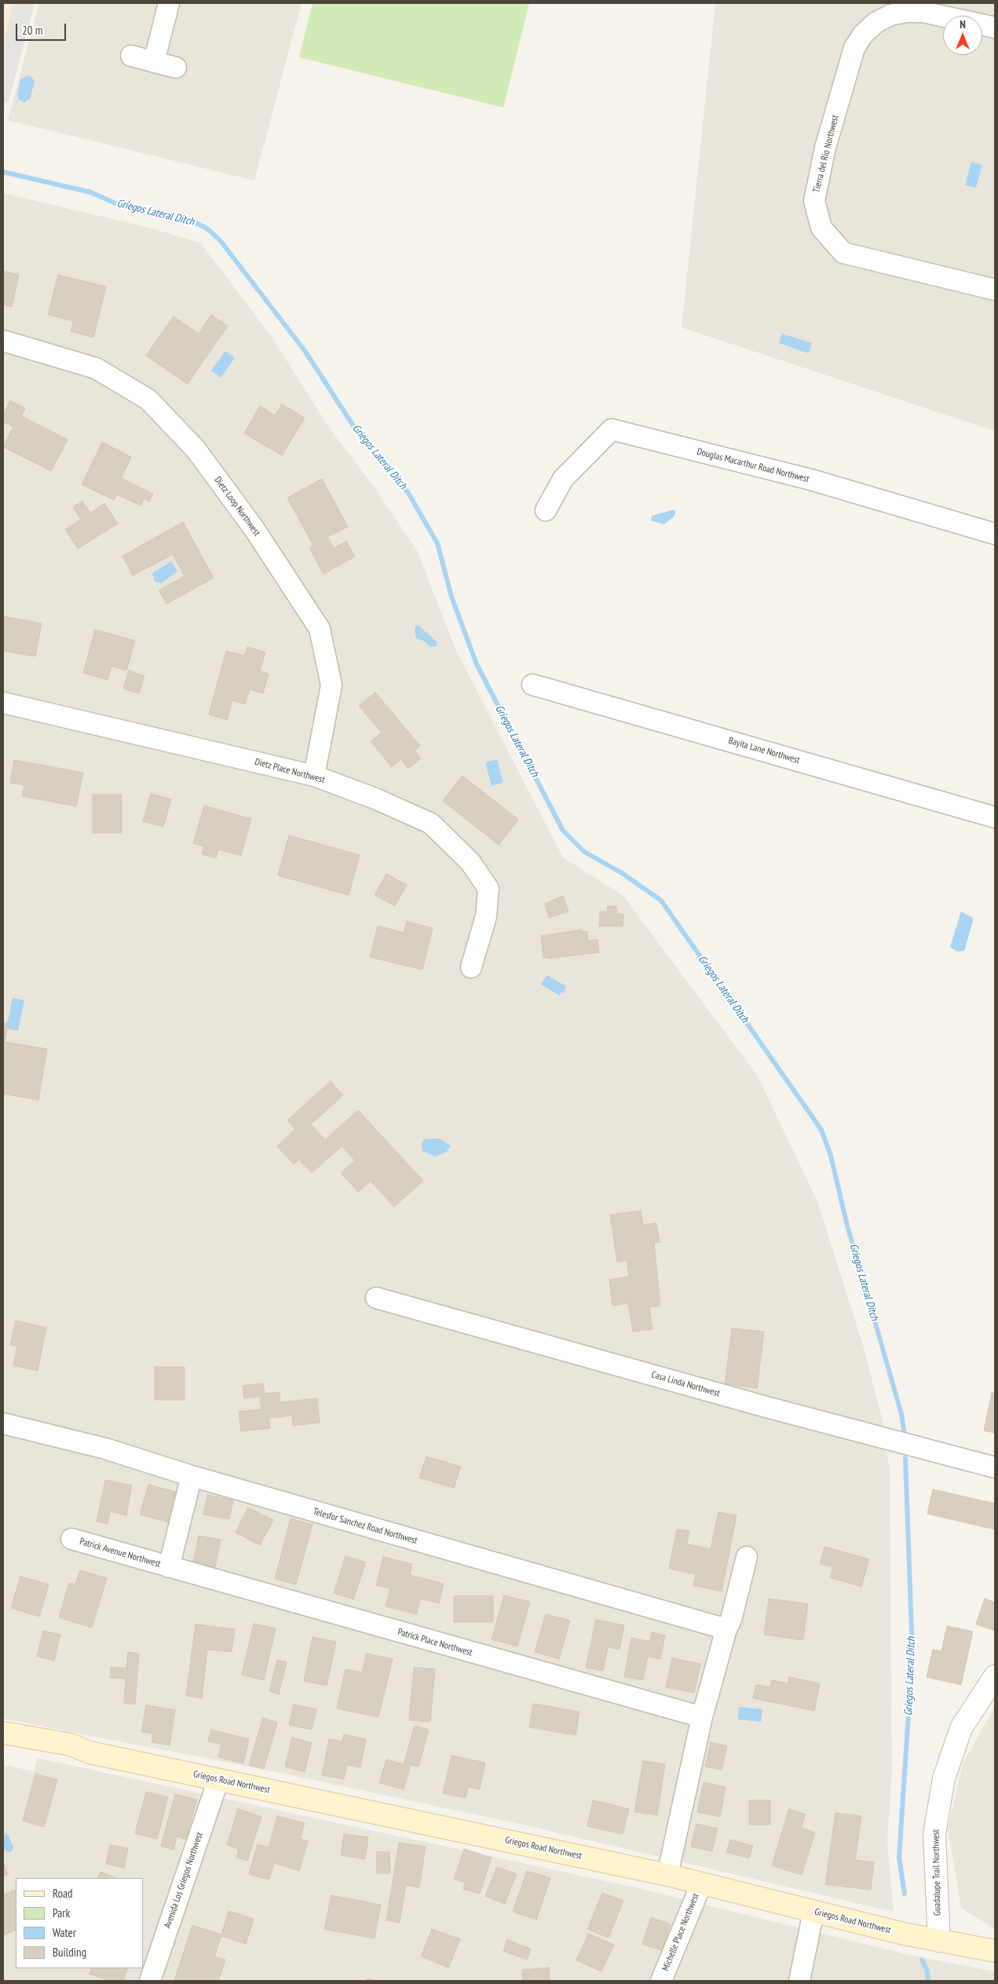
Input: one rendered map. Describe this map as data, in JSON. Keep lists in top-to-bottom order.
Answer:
{
  "streets": {
    "main road": ["Griegos Road Northwest"],
    "street": [
      "Tierra del Rio Northwest",
      "Douglas Macarthur Road Northwest",
      "Dietz Loop Northwest",
      "Bayita Lane Northwest",
      "Dietz Place Northwest",
      "Casa Linda Northwest",
      "Telesfor Sanchez Road Northwest",
      "Patrick Avenue Northwest",
      "Patrick Place Northwest",
      "Guadalupe Trail Northwest",
      "Avenida Los Griegos Northwest",
      "Michelle Place Northwest"
    ]
  },
  "crossings": [
    ["Dietz Loop Northwest", "Dietz Place Northwest"],
    ["Patrick Avenue Northwest", "Patrick Place Northwest"],
    ["Griegos Road Northwest", "Guadalupe Trail Northwest"],
    ["Griegos Road Northwest", "Avenida Los Griegos Northwest"],
    ["Griegos Road Northwest", "Michelle Place Northwest"]
  ],
  "water": ["Griegos Lateral Ditch"],
  "legend": [
    "Road",
    "Park",
    "Water",
    "Building"
  ],
  "scale_bar": "20 m",
  "north": "top"
}
